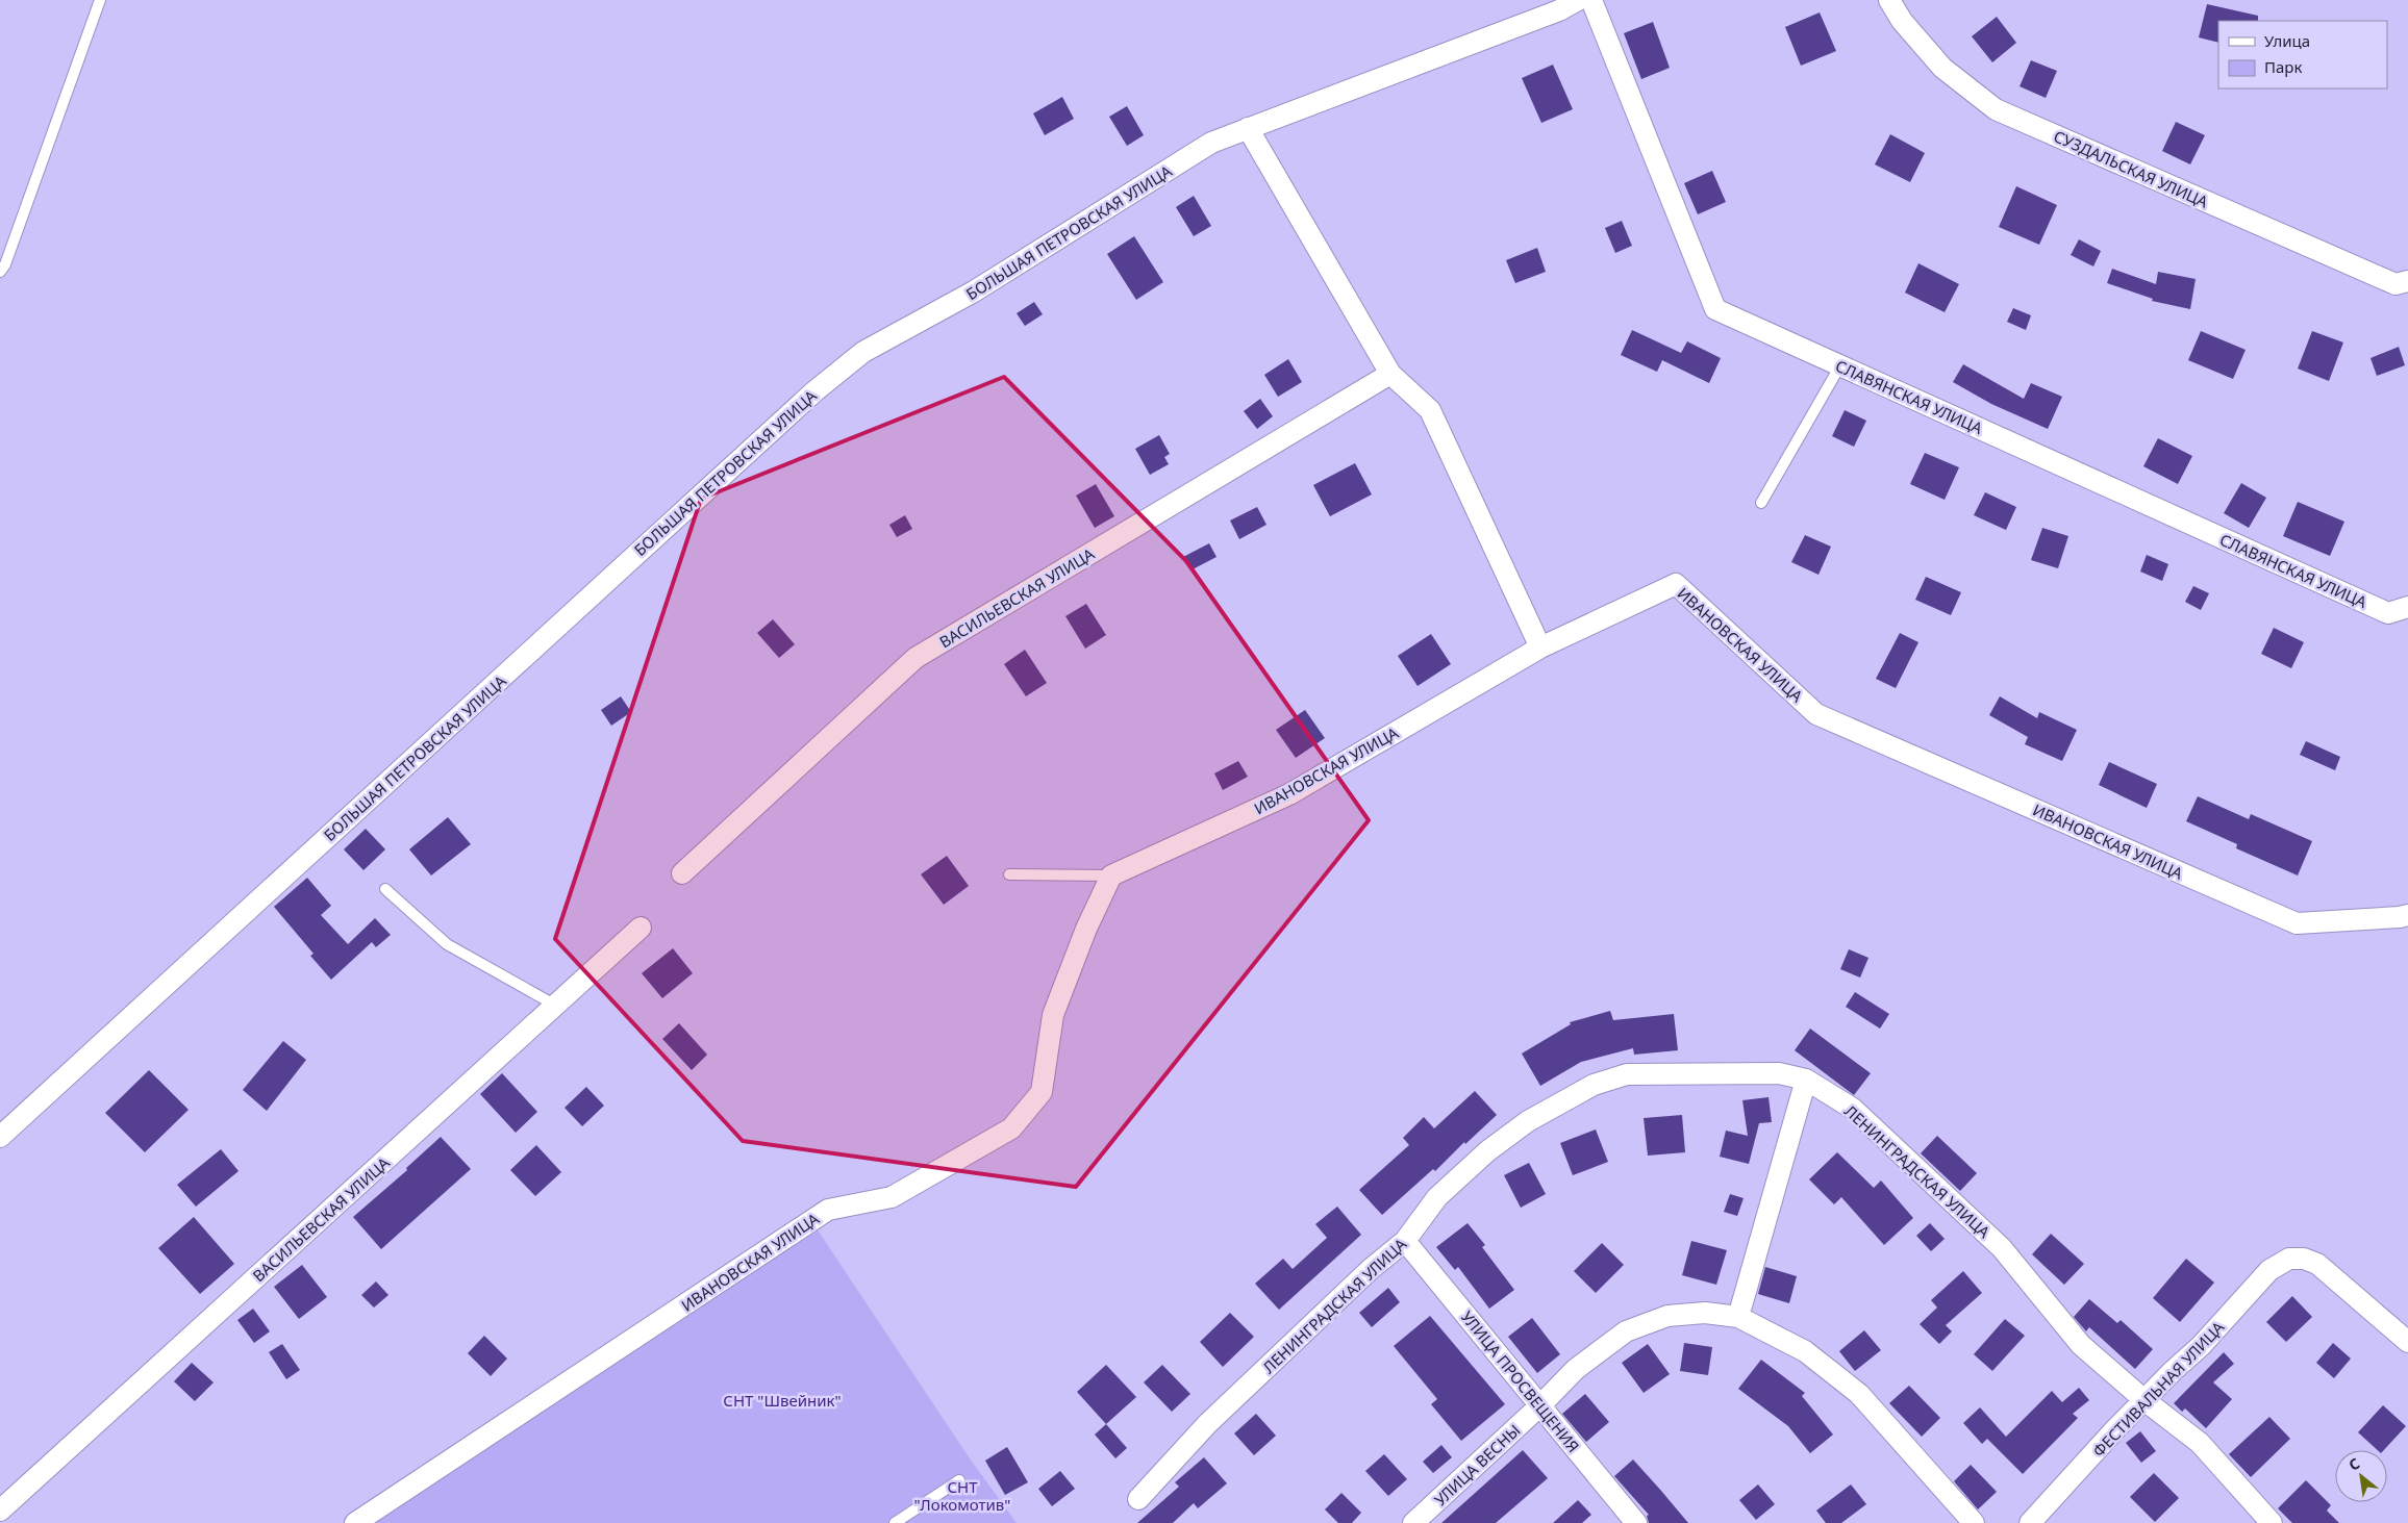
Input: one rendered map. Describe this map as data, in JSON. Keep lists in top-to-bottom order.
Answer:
{
  "streets": {
    "street": [
      "СУЗДАЛЬСКАЯ УЛИЦА",
      "БОЛЬШАЯ ПЕТРОВСКАЯ УЛИЦА",
      "СЛАВЯНСКАЯ УЛИЦА",
      "ВАСИЛЬЕВСКАЯ УЛИЦА",
      "ИВАНОВСКАЯ УЛИЦА",
      "ЛЕНИНГРАДСКАЯ УЛИЦА",
      "УЛИЦА ПРОСВЕЩЕНИЯ",
      "ФЕСТИВАЛЬНАЯ УЛИЦА",
      "УЛИЦА ВЕСНЫ"
    ]
  },
  "crossings": [
    ["ЛЕНИНГРАДСКАЯ УЛИЦА", "УЛИЦА ПРОСВЕЩЕНИЯ"],
    ["ЛЕНИНГРАДСКАЯ УЛИЦА", "ФЕСТИВАЛЬНАЯ УЛИЦА"],
    ["УЛИЦА ПРОСВЕЩЕНИЯ", "УЛИЦА ВЕСНЫ"]
  ],
  "parks": ["СНТ \"Швейник\"", "СНТ \"Локомотив\""],
  "legend": ["Улица", "Парк"],
  "north": "top left"
}
